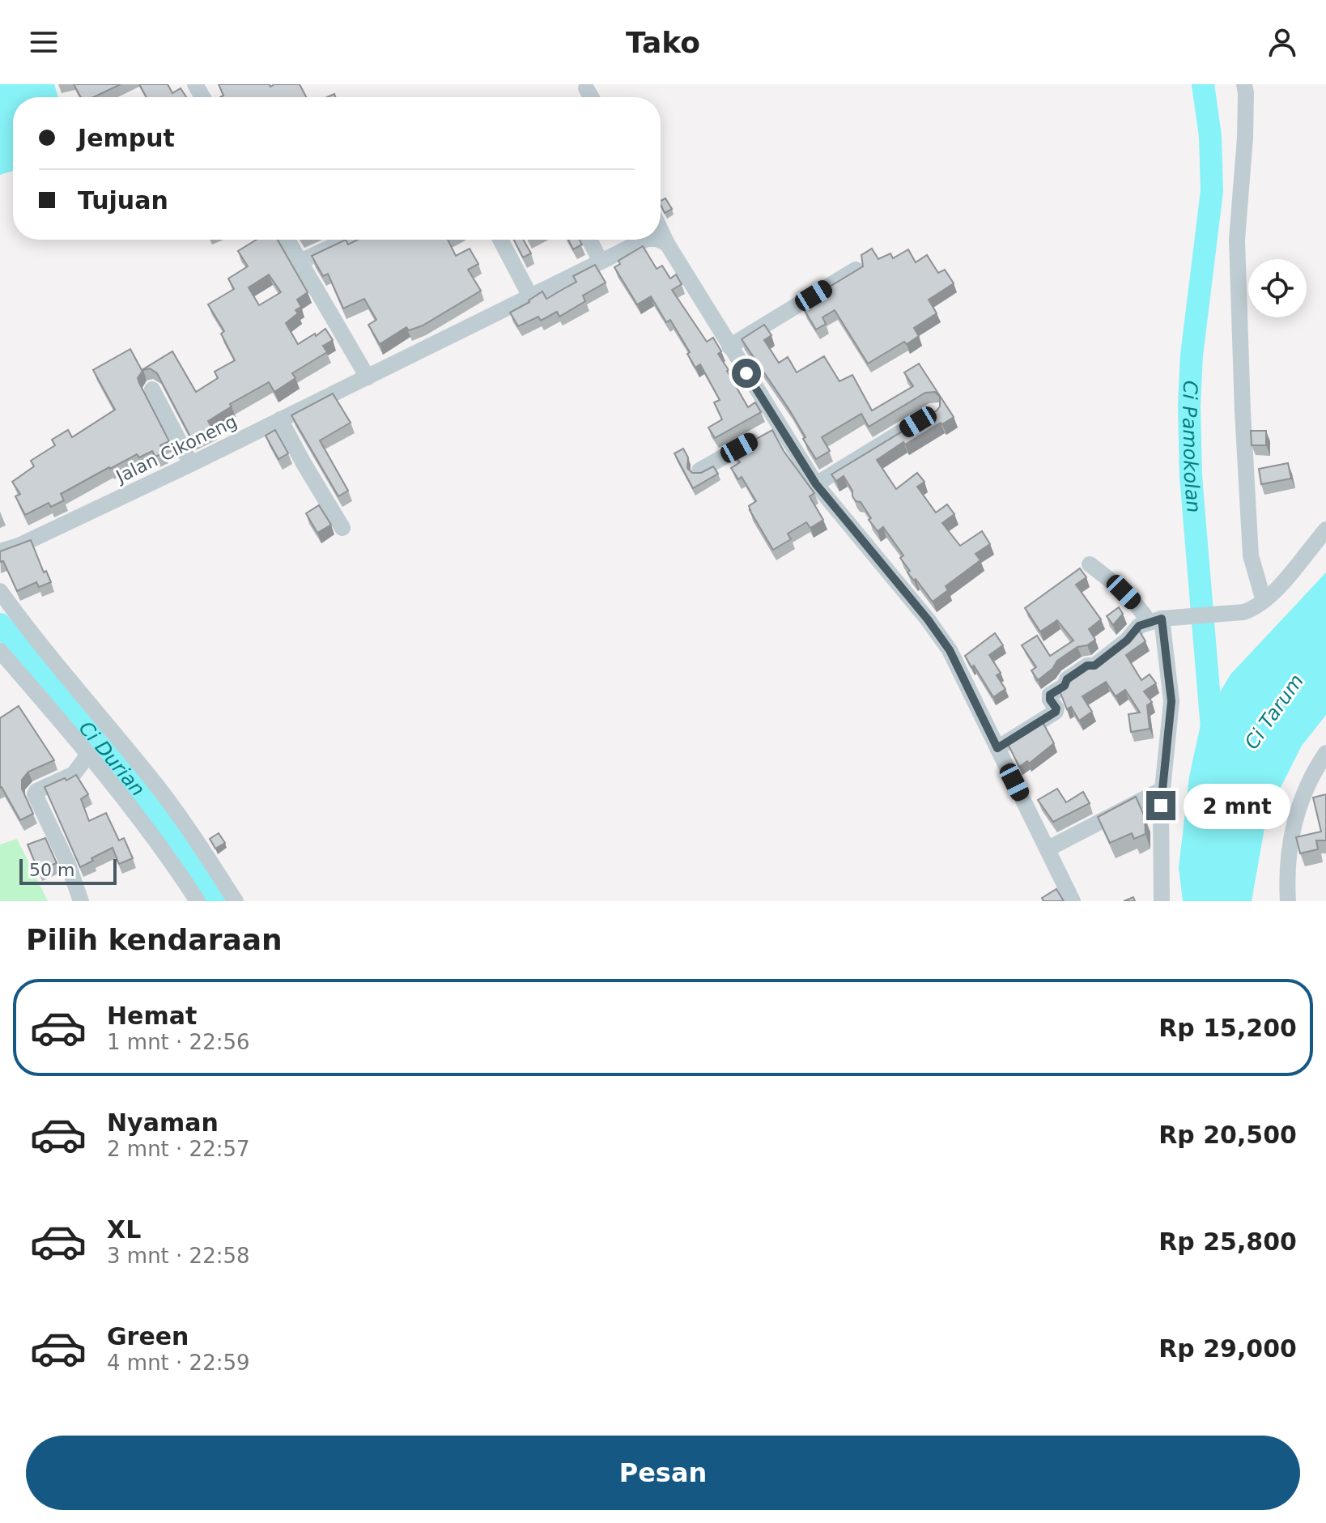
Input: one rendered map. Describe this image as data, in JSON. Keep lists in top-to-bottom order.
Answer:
{
  "streets": {
    "street": ["Jalan Cikoneng"]
  },
  "water": ["Ci Pamokolan", "Ci Tarum", "Ci Durian"],
  "scale_bar": "50 m",
  "page": {
    "header": "Tako",
    "banner": ["Jemput", "Tujuan"],
    "bubble": "2 mnt",
    "scale": "50 m",
    "heading": "Pilih kendaraan",
    "list": [
      {
        "name": "Hemat",
        "note": "1 mnt · 22:56",
        "value": "Rp 15,200"
      },
      {
        "name": "Nyaman",
        "note": "2 mnt · 22:57",
        "value": "Rp 20,500"
      },
      {
        "name": "XL",
        "note": "3 mnt · 22:58",
        "value": "Rp 25,800"
      },
      {
        "name": "Green",
        "note": "4 mnt · 22:59",
        "value": "Rp 29,000"
      }
    ],
    "buttons": "Pesan"
  }
}
